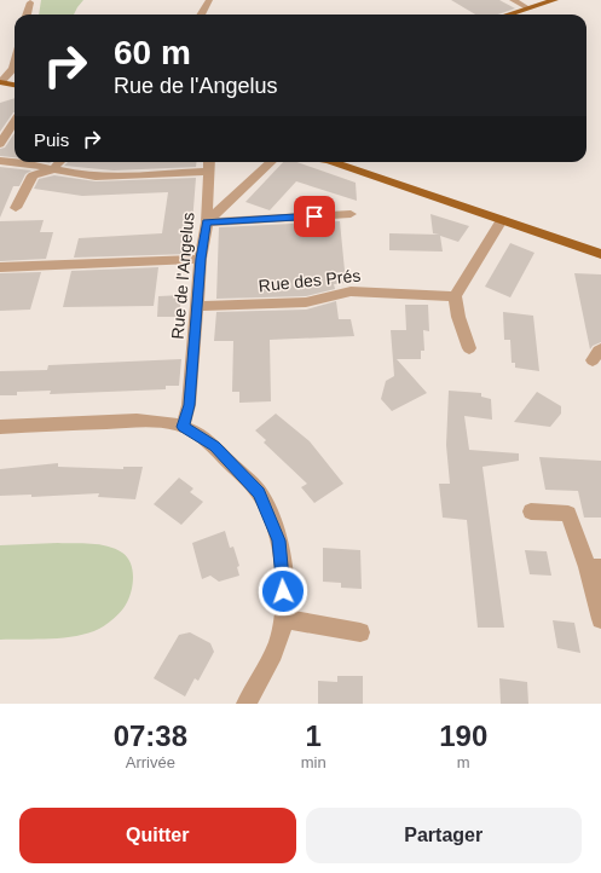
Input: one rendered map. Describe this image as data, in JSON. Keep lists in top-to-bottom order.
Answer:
{
  "streets": {
    "street": ["Rue de l'Angelus", "Rue des Prés"]
  },
  "crossings": [
    ["Rue de l'Angelus", "Rue des Prés"]
  ],
  "page": {
    "turn": ["60 m", "Rue de l'Angelus"],
    "then": "Puis",
    "eta": [
      "07:38",
      "Arrivée",
      "1",
      "min",
      "190",
      "m"
    ],
    "buttons": ["Quitter", "Partager"]
  }
}
